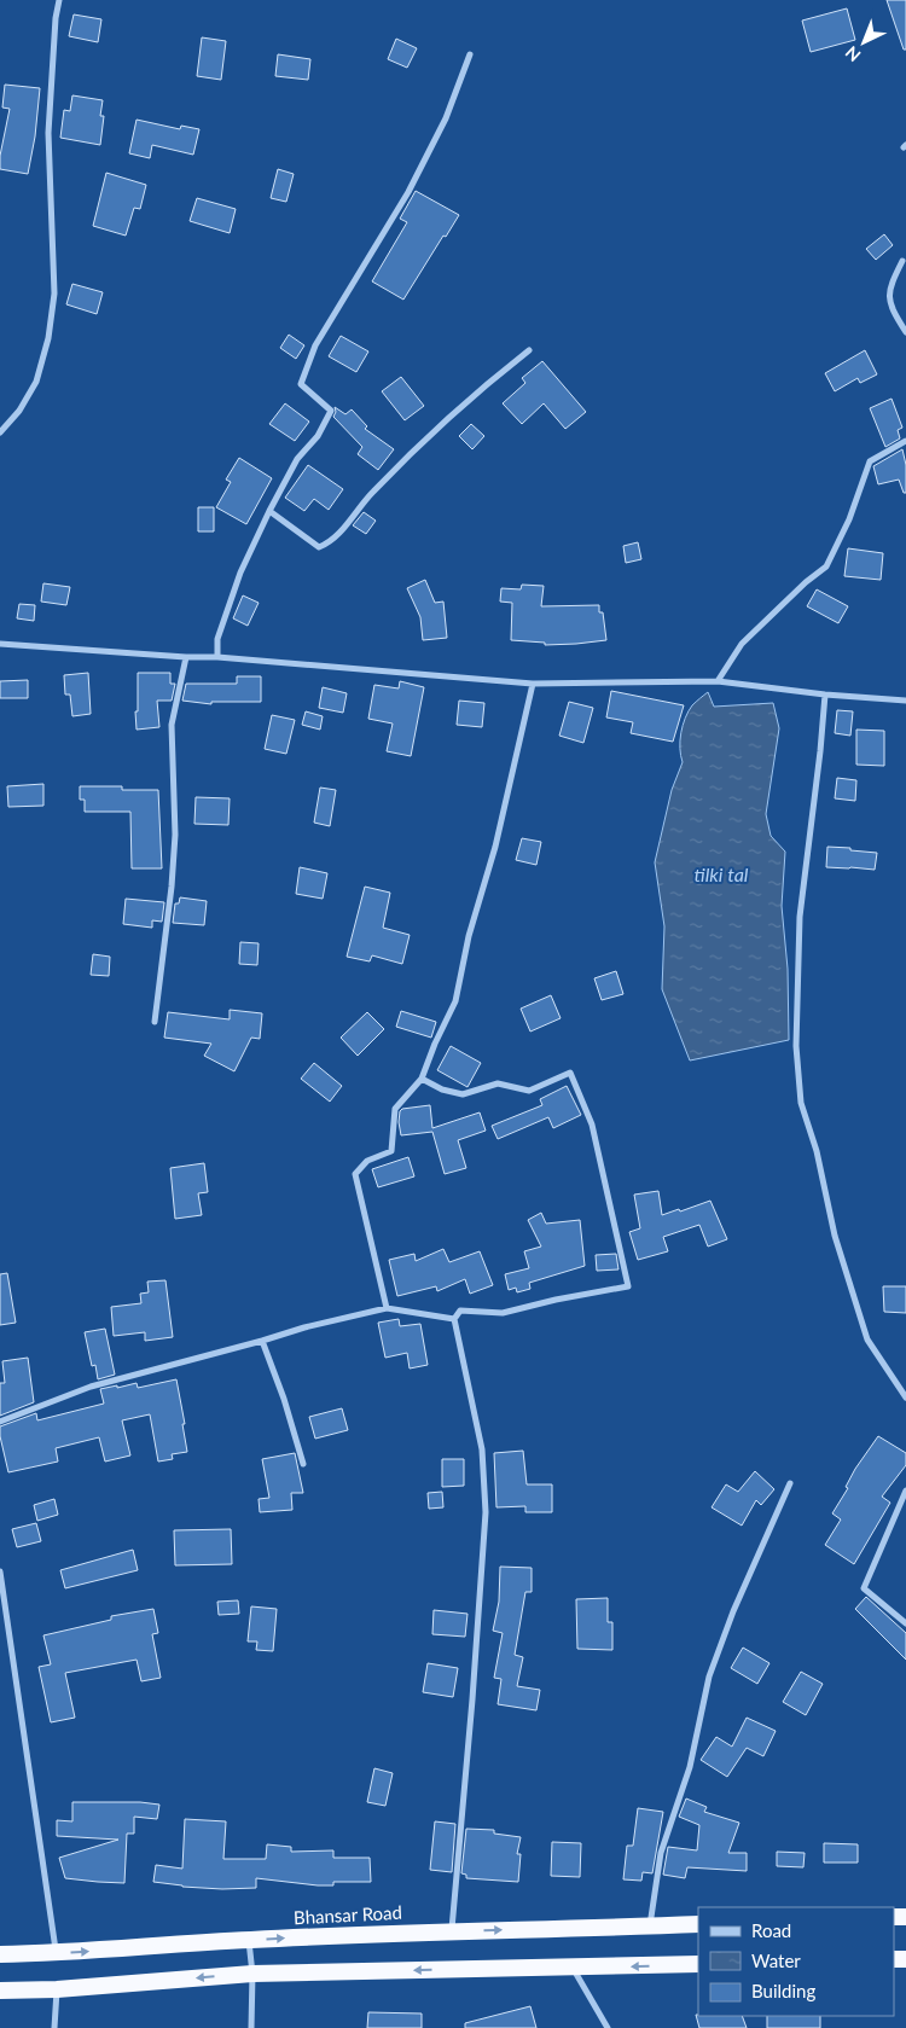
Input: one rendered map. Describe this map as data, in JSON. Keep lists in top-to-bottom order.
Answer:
{
  "streets": {
    "highway": ["Bhansar Road"]
  },
  "water": ["tilki tal"],
  "legend": ["Road", "Water", "Building"],
  "north": "bottom left"
}
